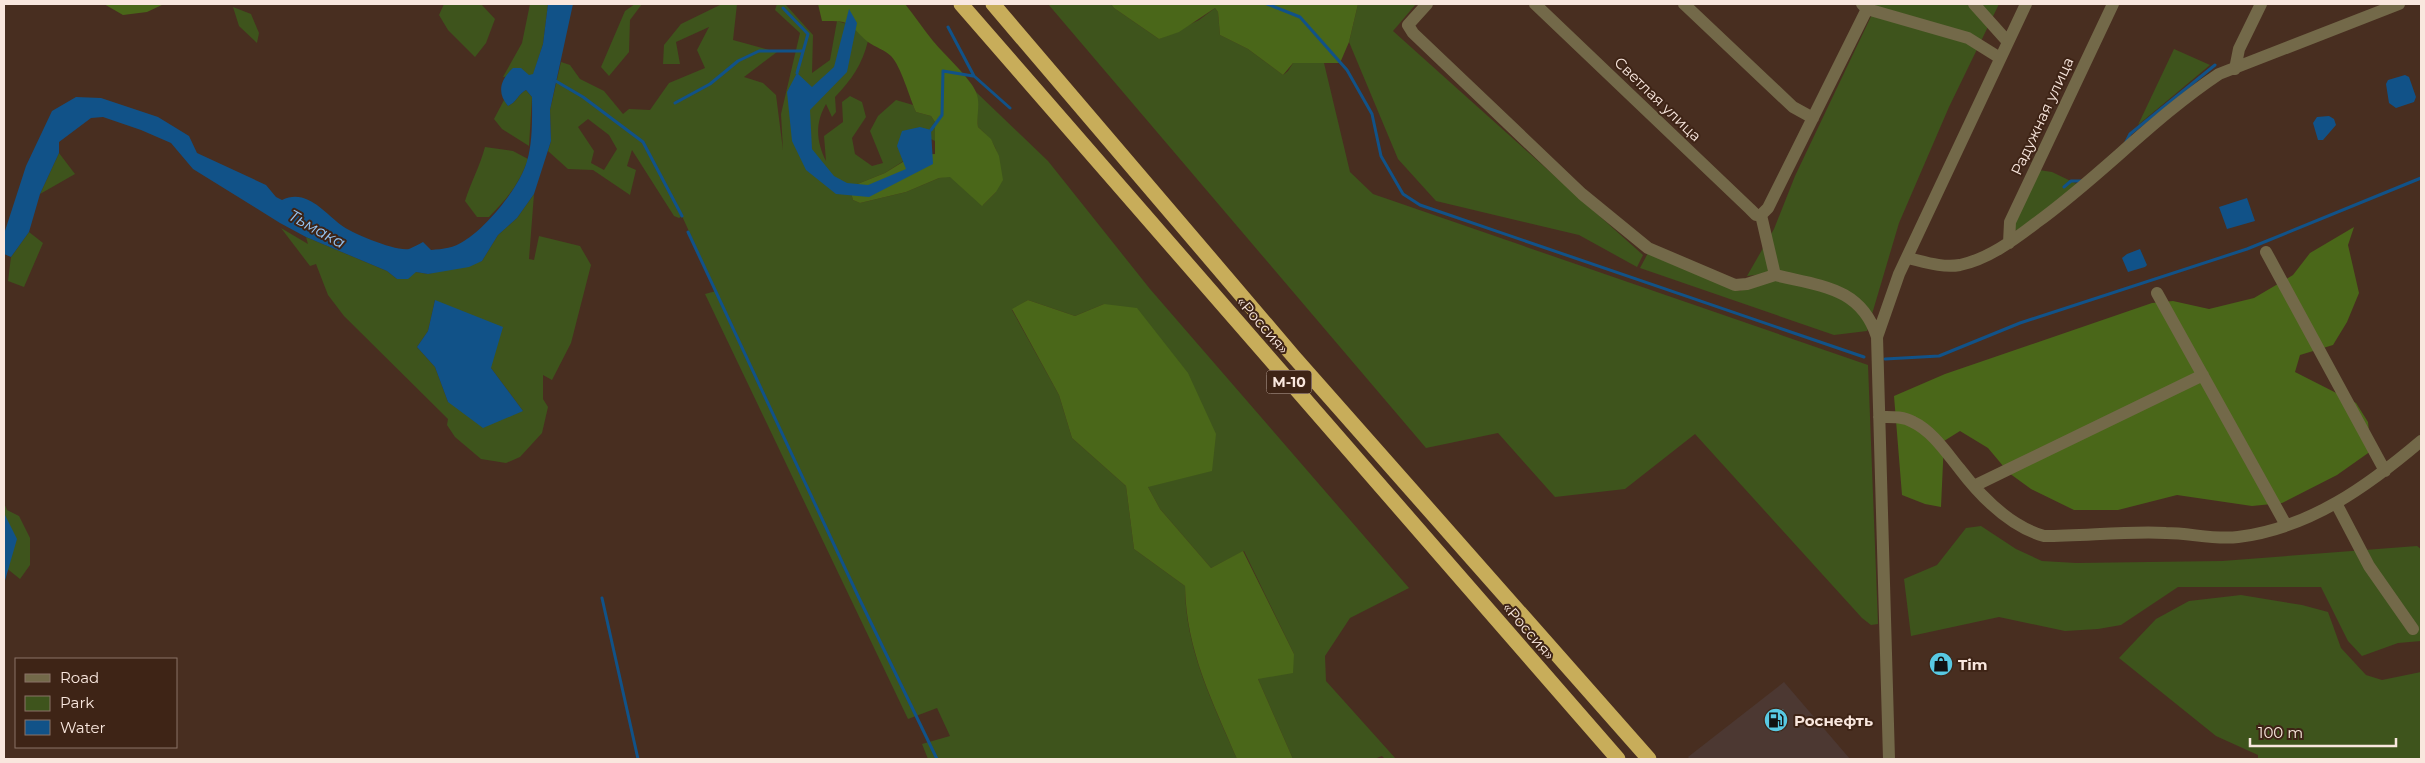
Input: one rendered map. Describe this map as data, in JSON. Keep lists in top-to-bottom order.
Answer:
{
  "streets": {
    "highway": ["«Россия»", "М-10"],
    "street": ["Светлая улица", "Радужная улица"]
  },
  "water": ["Тьмака"],
  "places": {
    "shop": ["Tim"],
    "fuel station": ["Роснефть"]
  },
  "legend": ["Road", "Park", "Water"],
  "scale_bar": "100 m"
}
